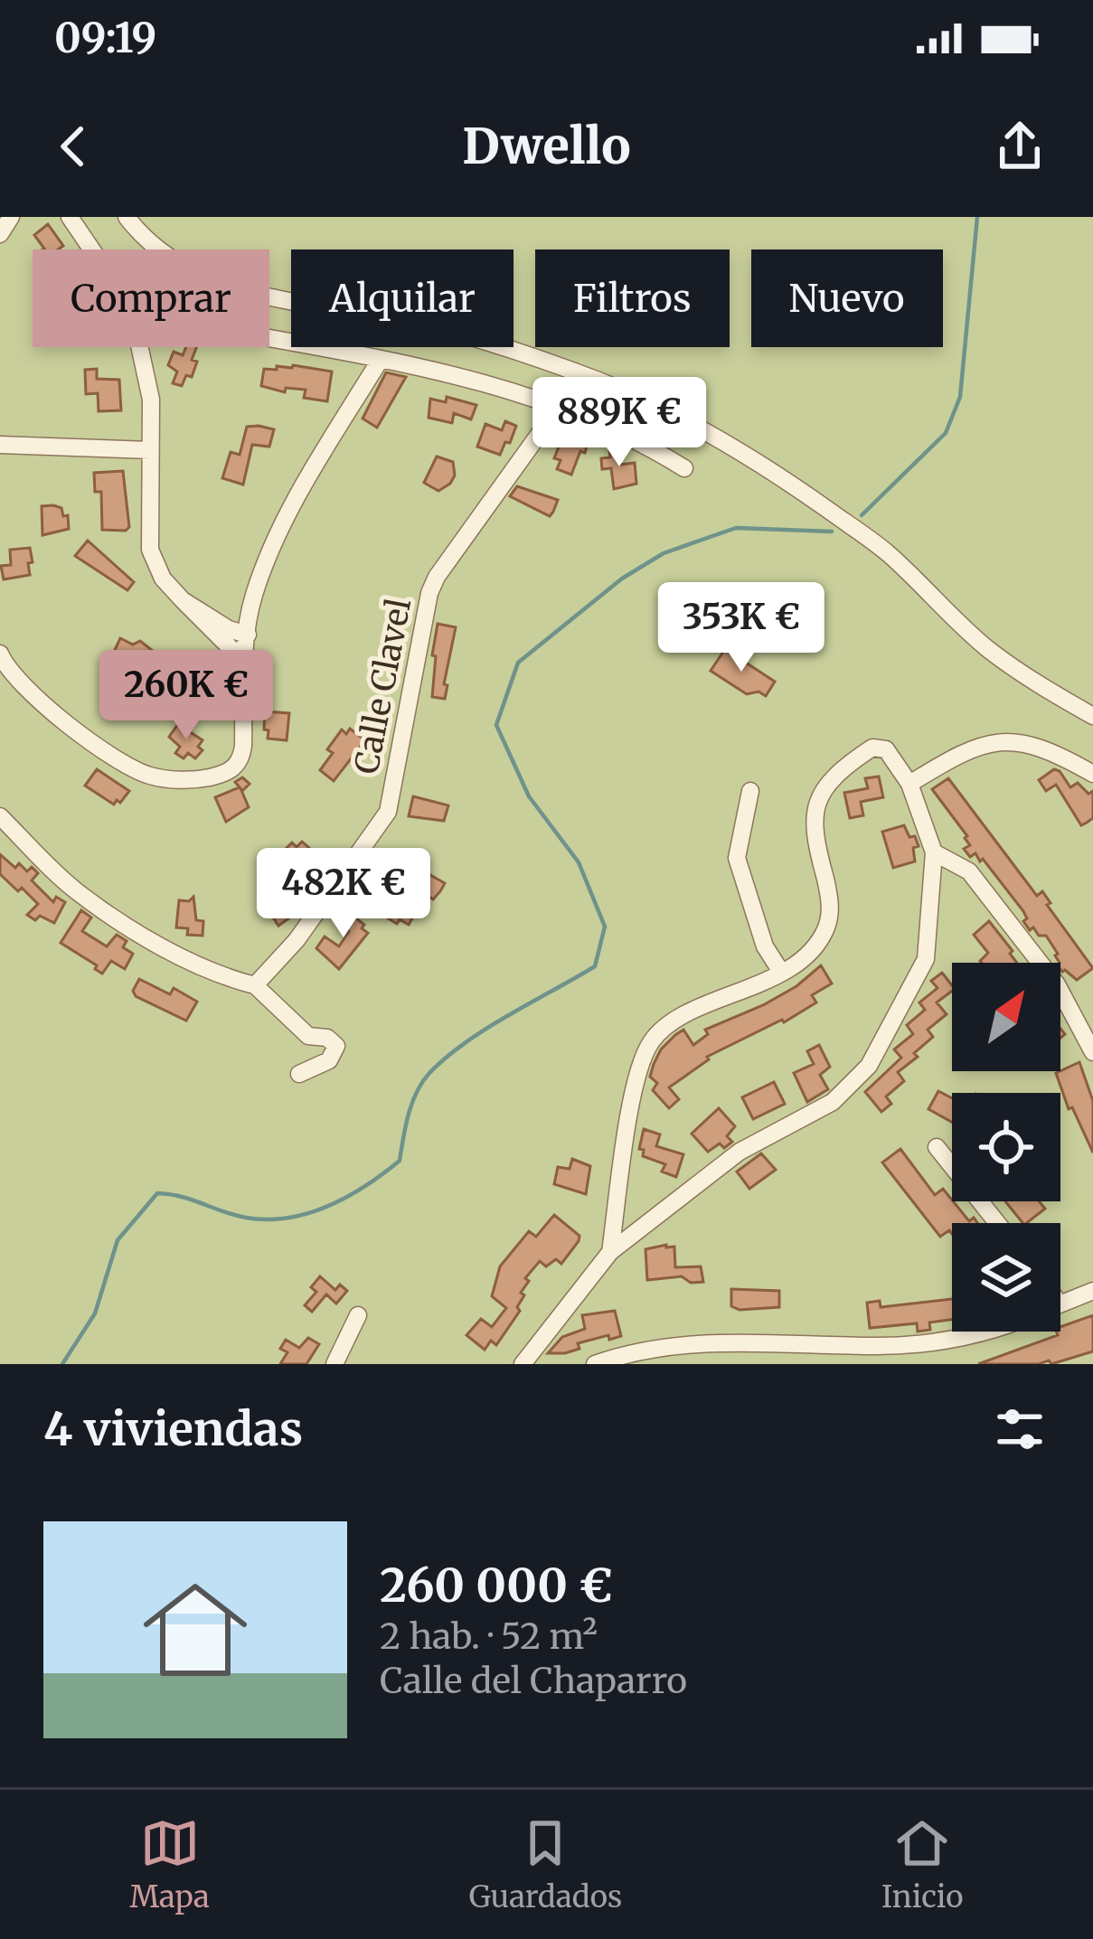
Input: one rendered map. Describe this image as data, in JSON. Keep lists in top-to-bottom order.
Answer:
{
  "streets": {
    "street": ["Calle Clavel"]
  },
  "north": "top right",
  "page": {
    "status": "09:19",
    "header": "Dwello",
    "chip": [
      "Comprar",
      "Alquilar",
      "Filtros",
      "Nuevo"
    ],
    "price": [
      "889K €",
      "353K €",
      "260K €",
      "482K €"
    ],
    "heading": "4 viviendas",
    "list": [
      {
        "name": "260 000 €",
        "note": "2 hab. · 52 m² · Calle del Chaparro"
      }
    ],
    "tabs": ["Mapa", "Guardados", "Inicio"]
  }
}
